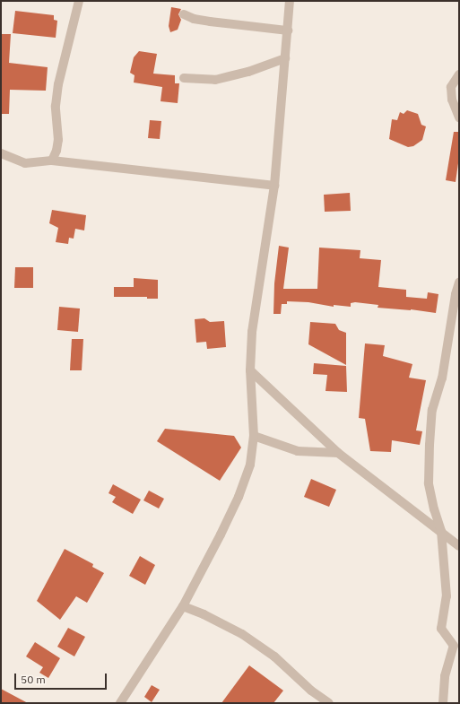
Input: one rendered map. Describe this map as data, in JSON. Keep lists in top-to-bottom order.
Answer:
{
  "scale_bar": "50 m"
}
